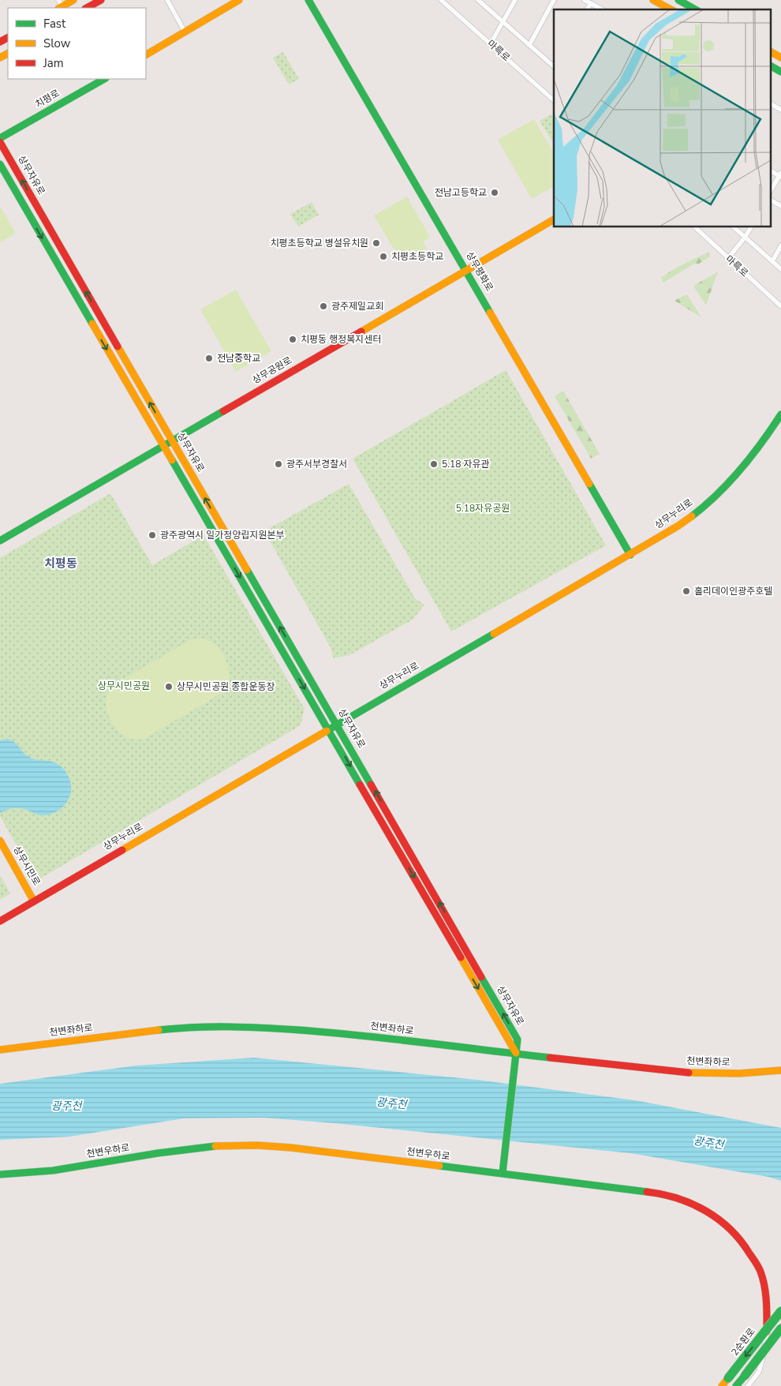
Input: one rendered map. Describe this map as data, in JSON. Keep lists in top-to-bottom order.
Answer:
{
  "streets": {
    "main road": [
      "치평로",
      "상무자유로",
      "상무평화로",
      "상무공원로",
      "상무누리로",
      "상무시민로",
      "천변좌하로",
      "천변우하로",
      "2순환로"
    ],
    "street": ["마륵로"]
  },
  "crossings": [
    ["상무자유로", "상무공원로"],
    ["상무자유로", "상무누리로"],
    ["상무자유로", "천변좌하로"],
    ["상무자유로", "천변우하로"],
    ["상무평화로", "상무공원로"],
    ["상무평화로", "상무누리로"],
    ["상무누리로", "상무시민로"]
  ],
  "districts": ["치평동"],
  "water": ["광주천"],
  "parks": ["5.18자유공원", "상무시민공원"],
  "places": [
    "전남고등학교",
    "치평초등학교 병설유치원",
    "치평초등학교",
    "광주제일교회",
    "치평동 행정복지센터",
    "전남중학교",
    "광주서부경찰서",
    "5.18 자유관",
    "광주광역시 일가정양립지원본부",
    "홀리데이인광주호텔",
    "상무시민공원 종합운동장"
  ],
  "legend": ["Fast", "Slow", "Jam"]
}
